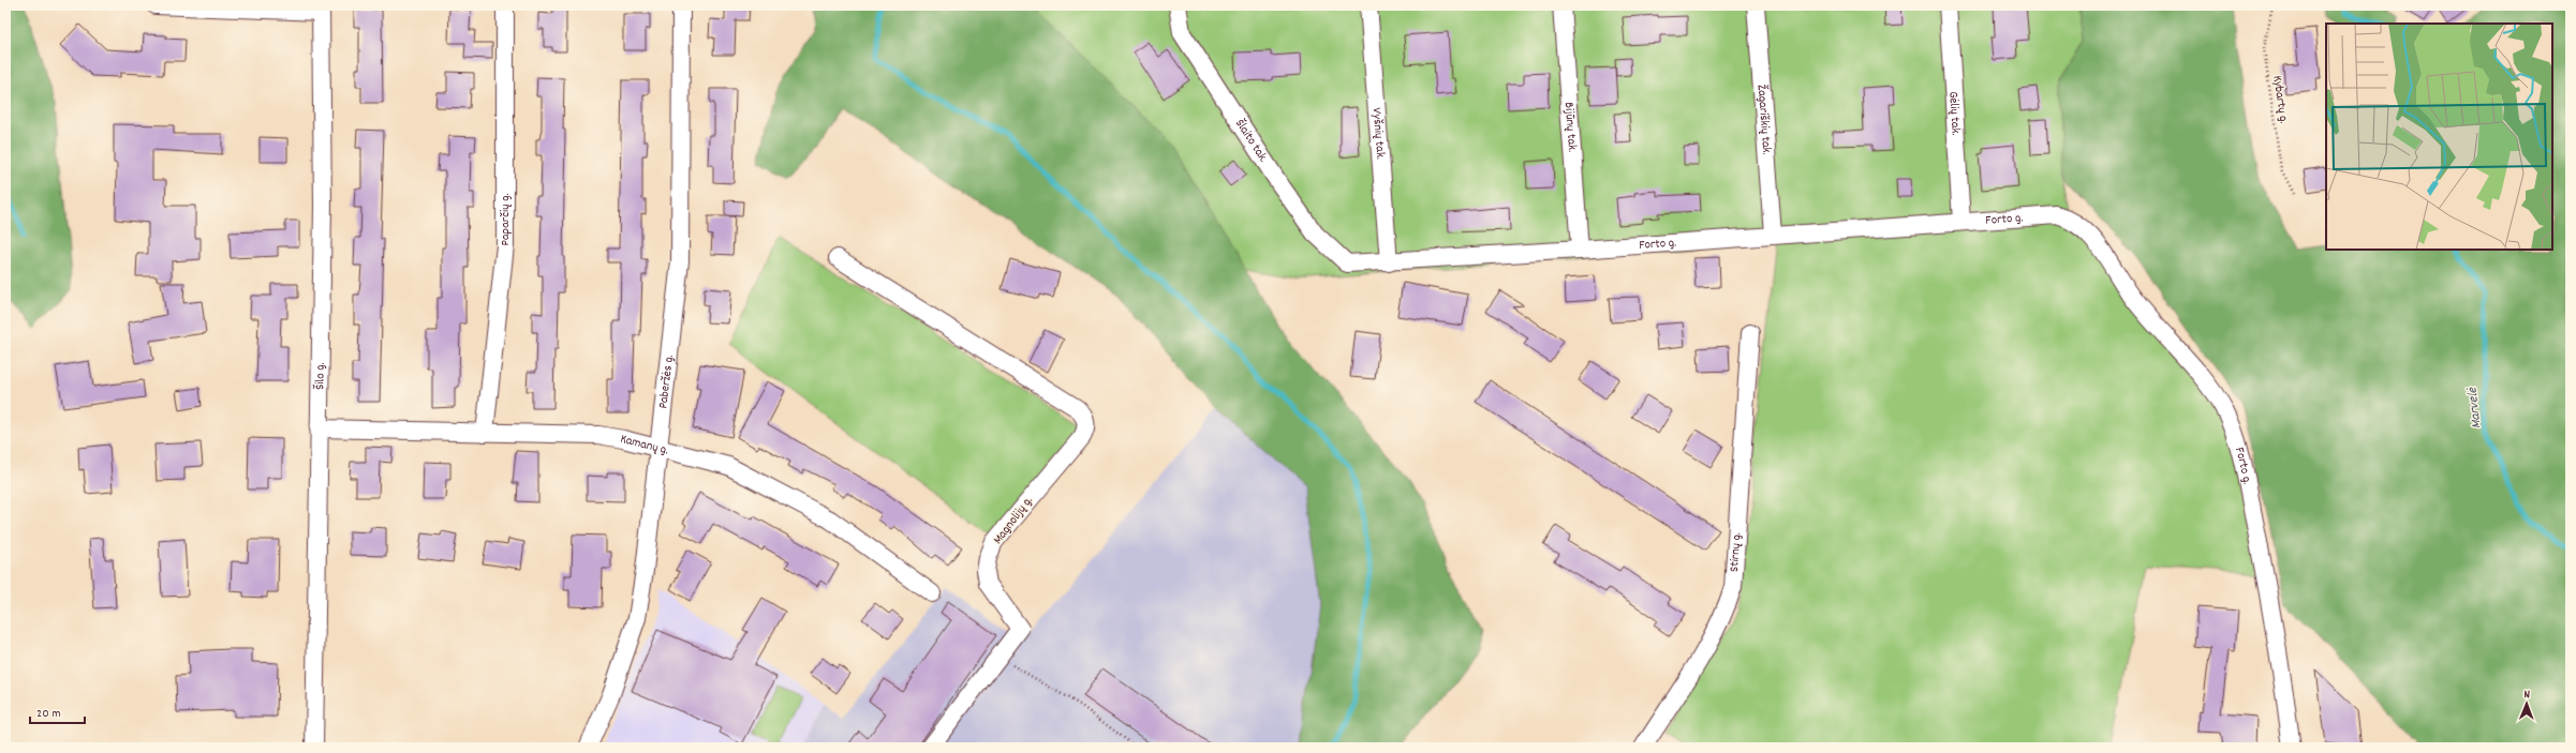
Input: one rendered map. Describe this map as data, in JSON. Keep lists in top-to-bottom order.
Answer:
{
  "streets": {
    "street": [
      "Gėlių tak.",
      "Žagariškių tak.",
      "Bijūnų tak.",
      "Vyšnių tak.",
      "Šlaito tak.",
      "Forto g.",
      "Paparčių g.",
      "Šilo g.",
      "Paberžės g.",
      "Kamanų g.",
      "Magnolijų g.",
      "Stirnų g."
    ],
    "path": ["Kybartų g."]
  },
  "crossings": [
    ["Gėlių tak.", "Forto g."],
    ["Žagariškių tak.", "Forto g."],
    ["Bijūnų tak.", "Forto g."],
    ["Vyšnių tak.", "Forto g."],
    ["Šlaito tak.", "Forto g."],
    ["Paparčių g.", "Kamanų g."],
    ["Šilo g.", "Kamanų g."],
    ["Paberžės g.", "Kamanų g."]
  ],
  "water": ["Marvelė"],
  "scale_bar": "20 m",
  "north": "top"
}
